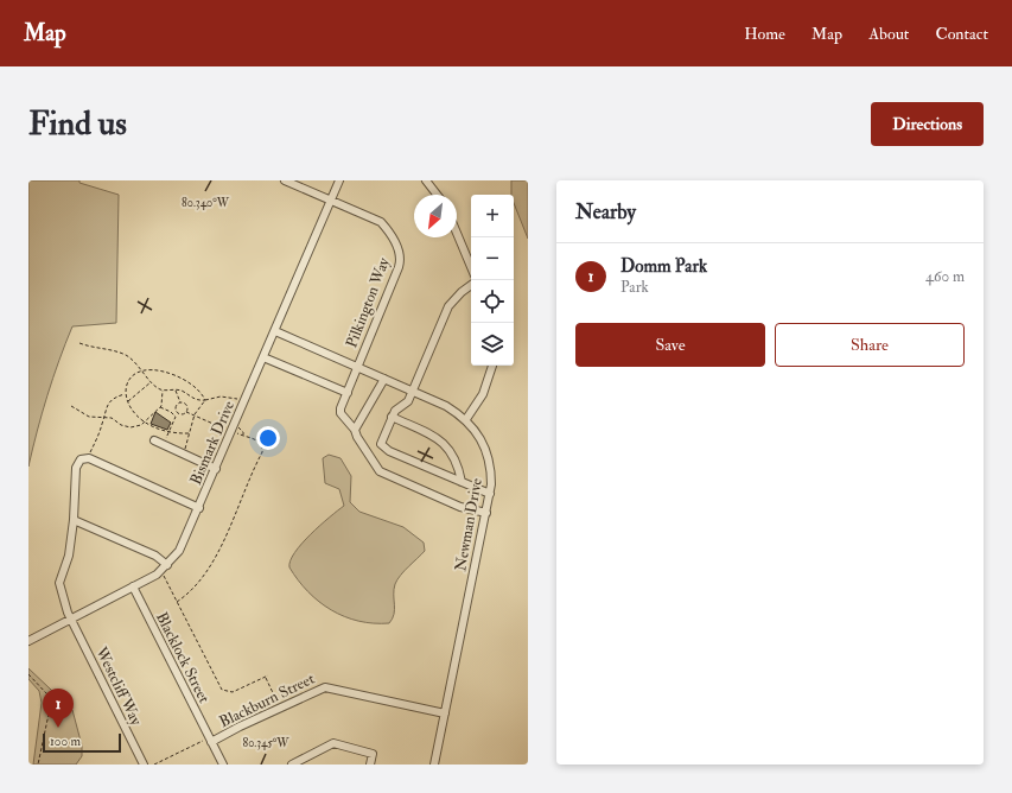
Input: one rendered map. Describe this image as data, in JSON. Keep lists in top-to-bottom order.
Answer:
{
  "streets": {
    "street": [
      "Pilkington Way",
      "Bismark Drive",
      "Newman Drive",
      "Blacklock Street",
      "Westcliff Way",
      "Blackburn Street"
    ]
  },
  "crossings": [
    ["Pilkington Way", "Bismark Drive"],
    ["Pilkington Way", "Newman Drive"],
    ["Bismark Drive", "Newman Drive"],
    ["Bismark Drive", "Blacklock Street"],
    ["Bismark Drive", "Westcliff Way"],
    ["Newman Drive", "Blackburn Street"],
    ["Blacklock Street", "Blackburn Street"]
  ],
  "scale_bar": "100 m",
  "north": "bottom left",
  "page": {
    "header": "Map",
    "nav": [
      "Home",
      "Map",
      "About",
      "Contact"
    ],
    "buttons": [
      "Directions",
      ["Save", "Share"]
    ],
    "title": "Find us",
    "heading": "Nearby",
    "map_buttons": ["+", "−"],
    "list": [
      {
        "mark": "1",
        "name": "Domm Park",
        "note": "Park",
        "value": "460 m"
      }
    ],
    "pins": "1",
    "scale": "100 m"
  },
  "coordinates": ["80.340°W", "80.345°W"]
}
